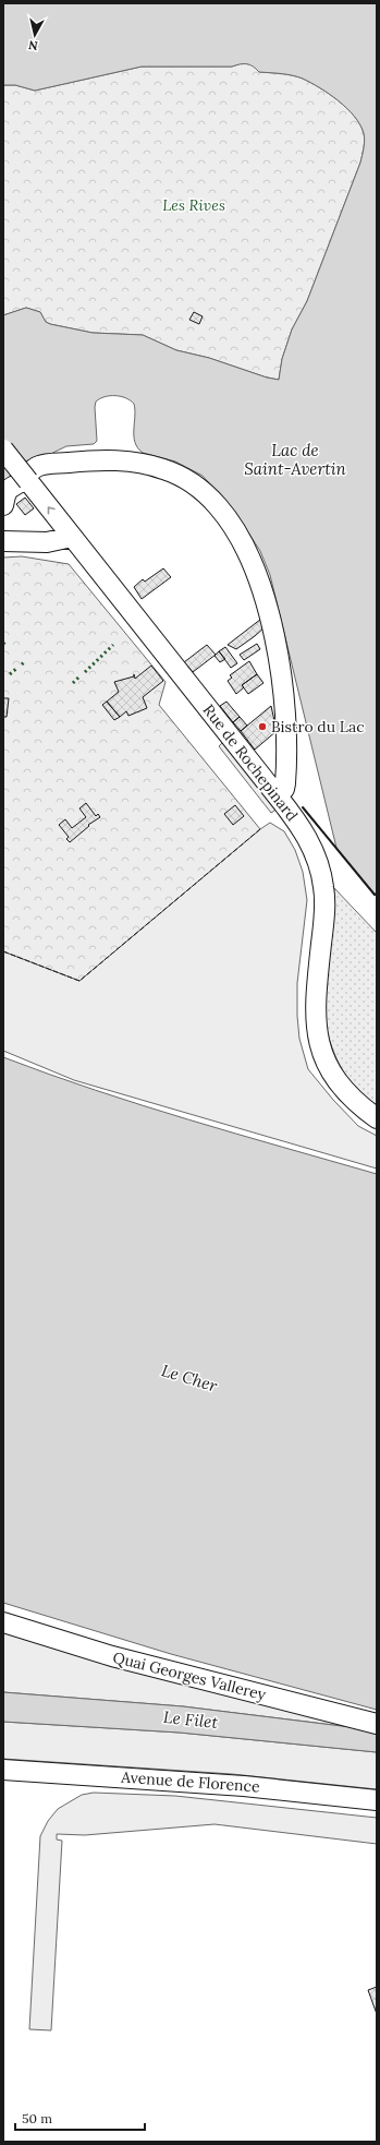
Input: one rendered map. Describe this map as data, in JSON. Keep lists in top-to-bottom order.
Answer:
{
  "streets": {
    "street": ["Rue de Rochepinard", "Quai Georges Vallerey", "Avenue de Florence"]
  },
  "water": ["Lac de Saint-Avertin", "Le Cher", "Le Filet"],
  "parks": ["Les Rives"],
  "places": ["Bistro du Lac"],
  "scale_bar": "50 m",
  "north": "bottom"
}
